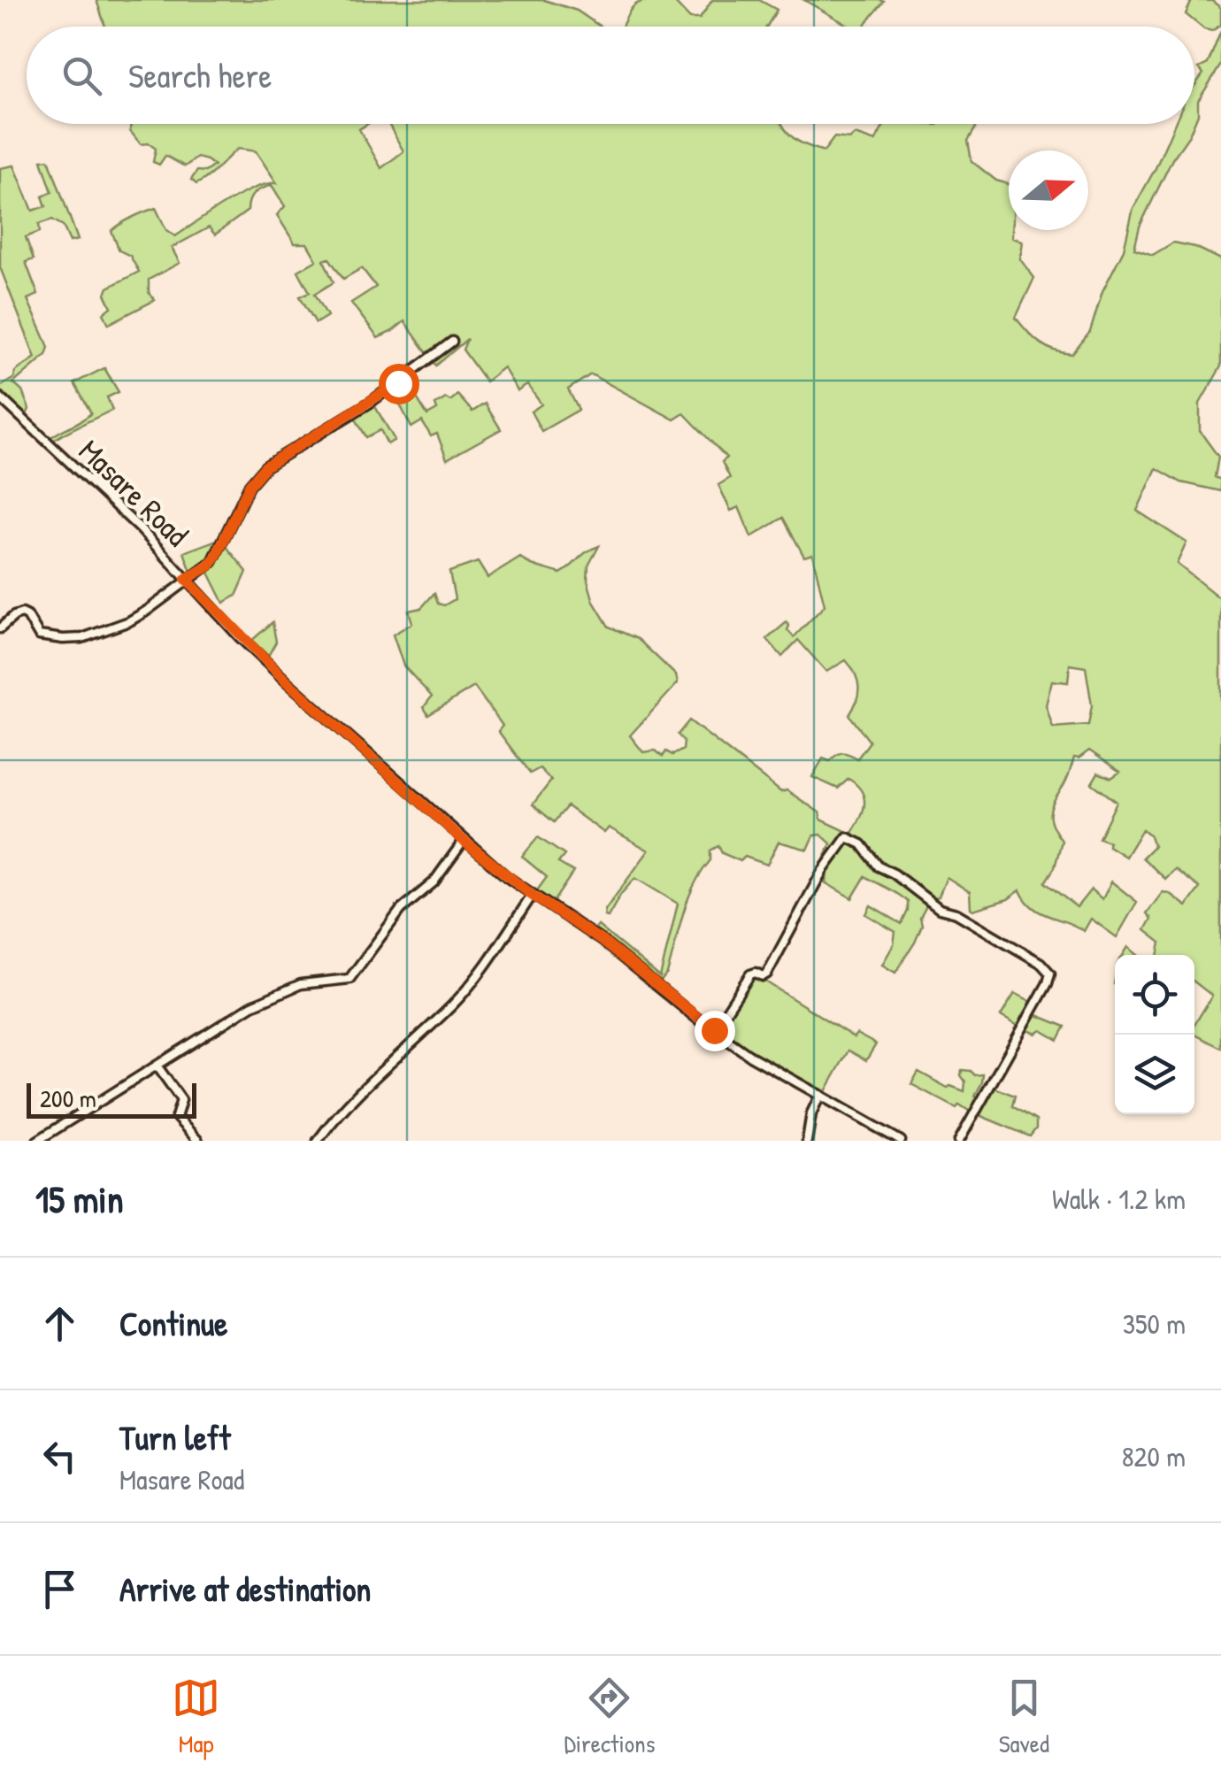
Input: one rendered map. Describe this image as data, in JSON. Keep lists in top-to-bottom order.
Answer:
{
  "streets": {
    "street": ["Masare Road"]
  },
  "scale_bar": "200 m",
  "north": "right",
  "page": {
    "search": "Search here",
    "scale": "200 m",
    "heading": ["15 min", "Walk · 1.2 km"],
    "list": [
      ["Continue", "350 m"],
      ["Turn left", "Masare Road", "820 m"],
      "Arrive at destination"
    ],
    "nav": ["Map", "Directions", "Saved"]
  }
}
